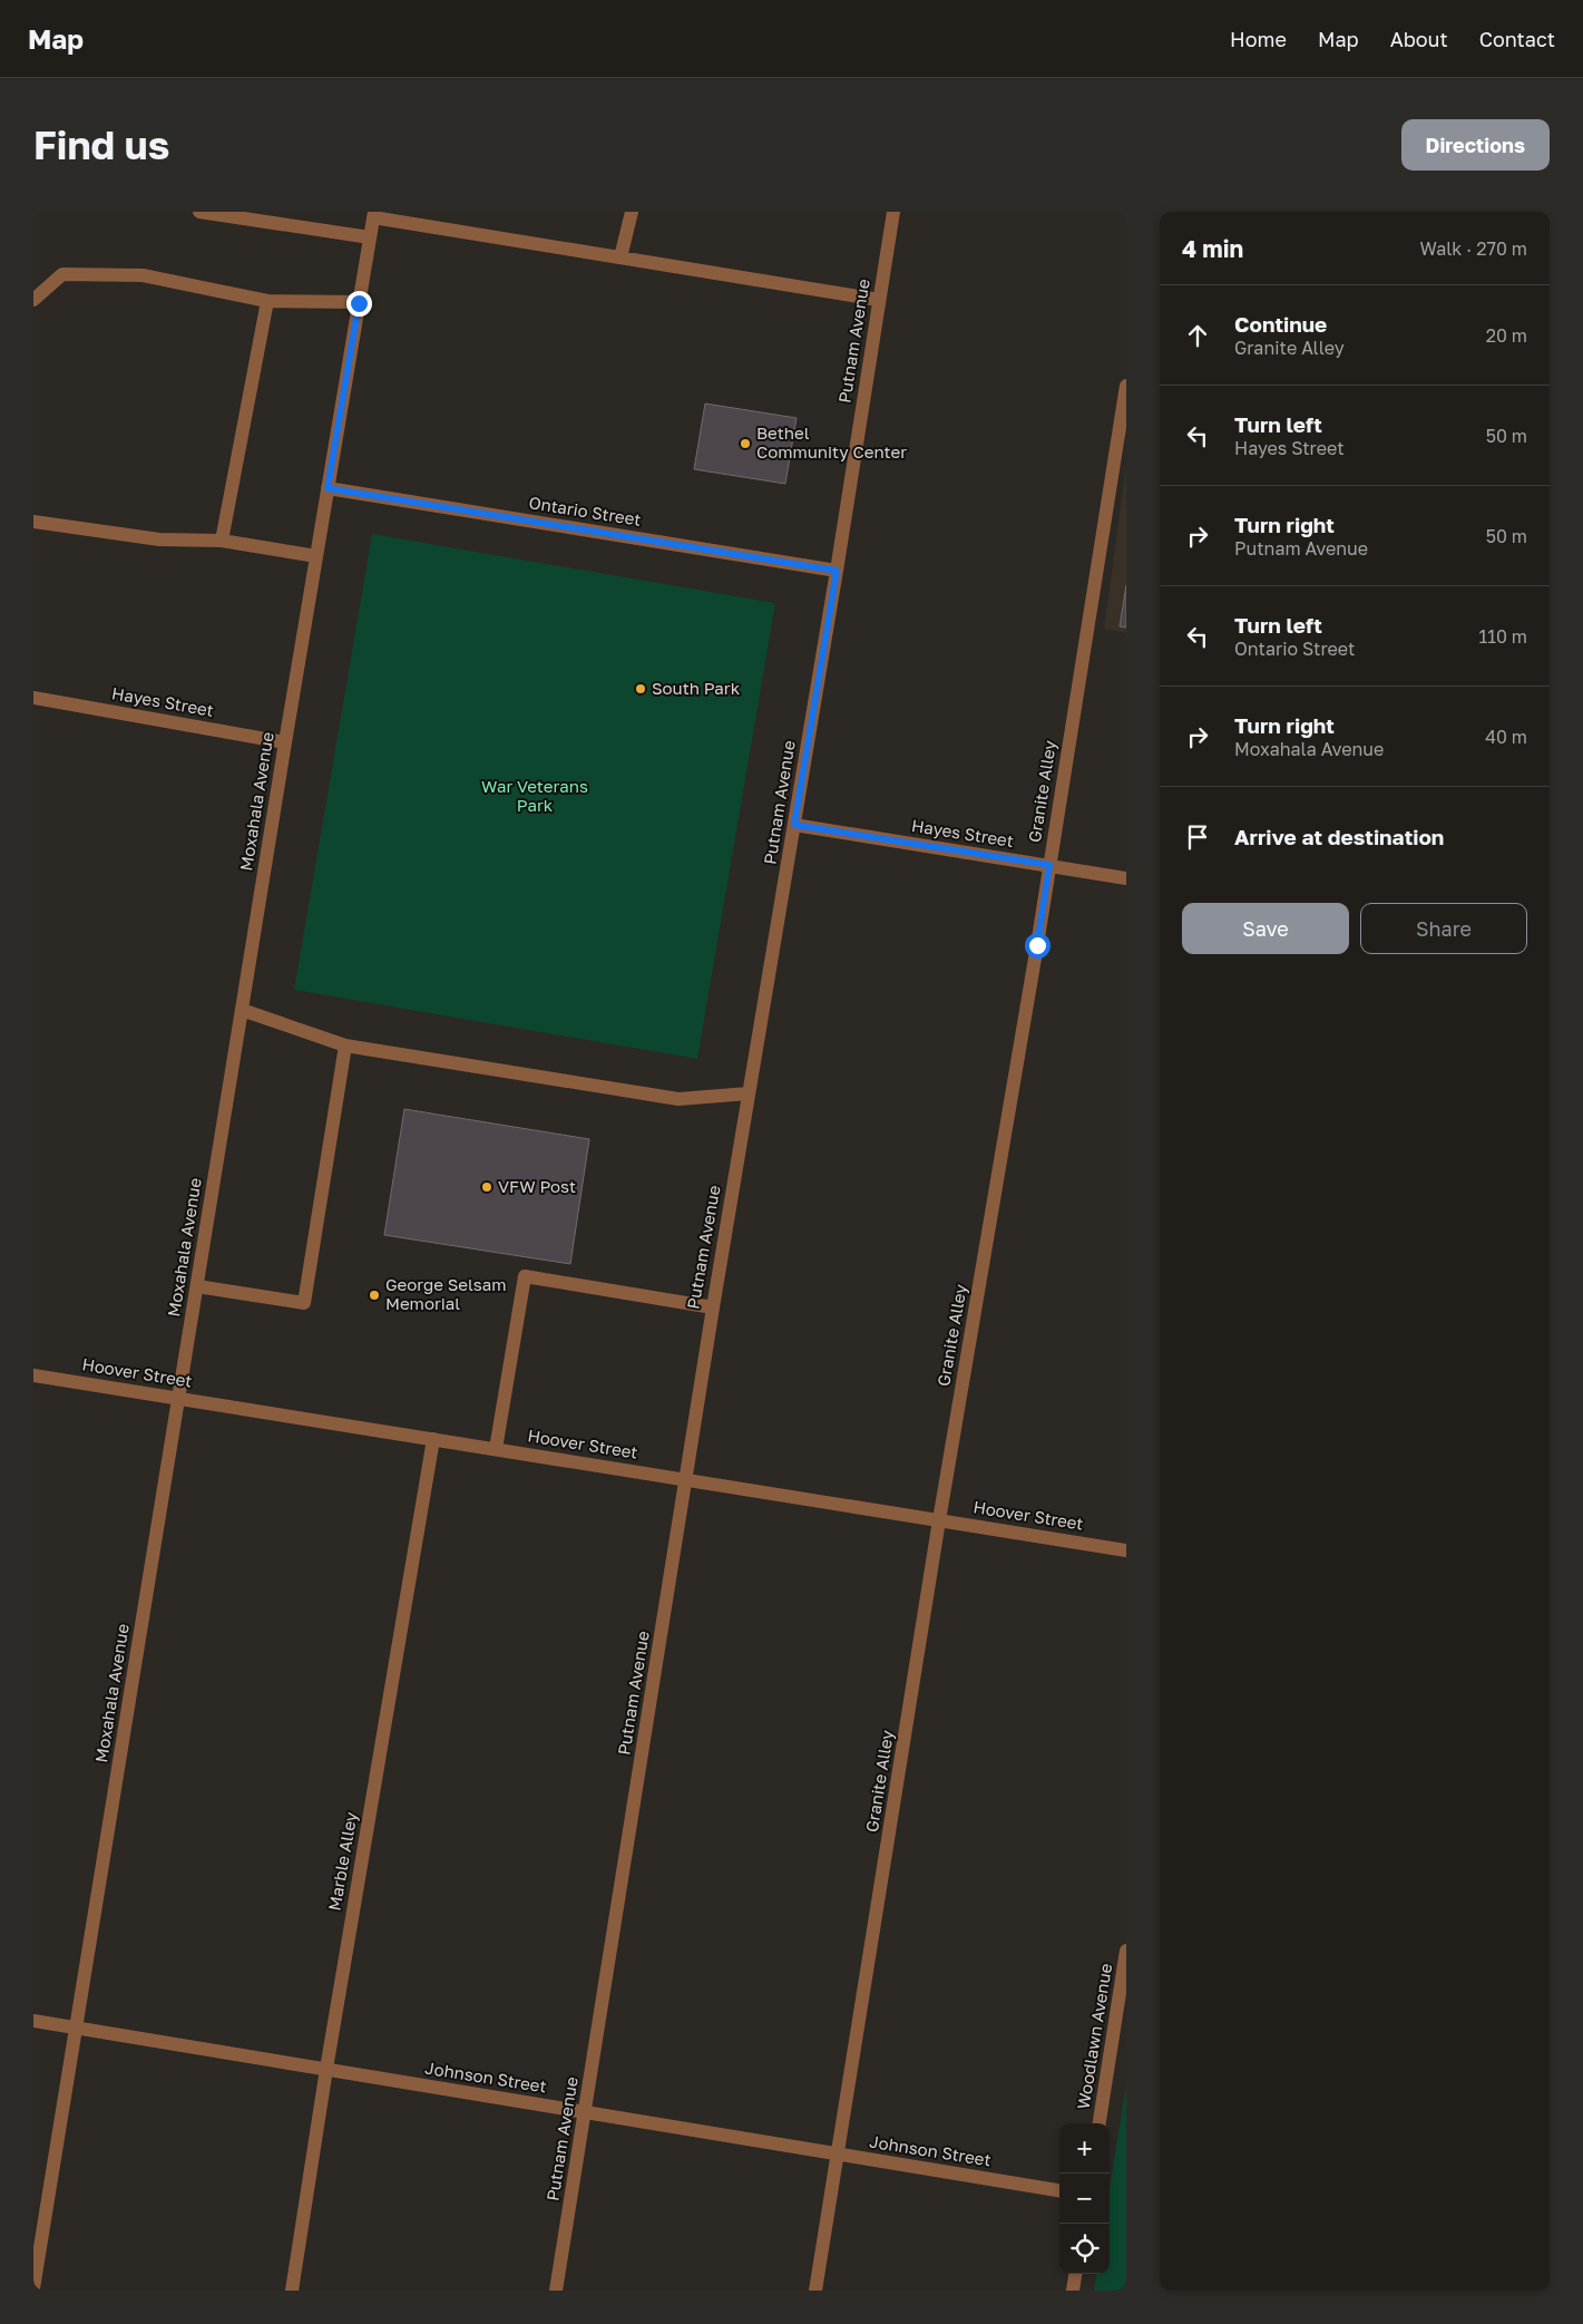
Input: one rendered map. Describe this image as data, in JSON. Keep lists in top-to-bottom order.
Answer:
{
  "streets": {
    "street": [
      "Putnam Avenue",
      "Ontario Street",
      "Hayes Street",
      "Granite Alley",
      "Moxahala Avenue",
      "Hoover Street",
      "Marble Alley",
      "Woodlawn Avenue",
      "Johnson Street"
    ]
  },
  "crossings": [
    ["Putnam Avenue", "Ontario Street"],
    ["Putnam Avenue", "Hayes Street"],
    ["Putnam Avenue", "Hoover Street"],
    ["Putnam Avenue", "Johnson Street"],
    ["Ontario Street", "Moxahala Avenue"],
    ["Hayes Street", "Granite Alley"],
    ["Hayes Street", "Moxahala Avenue"],
    ["Granite Alley", "Hoover Street"],
    ["Granite Alley", "Johnson Street"],
    ["Moxahala Avenue", "Hoover Street"],
    ["Moxahala Avenue", "Johnson Street"],
    ["Hoover Street", "Marble Alley"],
    ["Marble Alley", "Johnson Street"]
  ],
  "parks": ["War Veterans Park"],
  "places": [
    "Bethel Community Center",
    "South Park",
    "VFW Post",
    "George Selsam Memorial"
  ],
  "page": {
    "header": "Map",
    "nav": [
      "Home",
      "Map",
      "About",
      "Contact"
    ],
    "buttons": [
      "Directions",
      ["Save", "Share"]
    ],
    "title": "Find us",
    "heading": ["4 min", "Walk · 270 m"],
    "list": [
      ["Continue", "Granite Alley", "20 m"],
      ["Turn left", "Hayes Street", "50 m"],
      ["Turn right", "Putnam Avenue", "50 m"],
      ["Turn left", "Ontario Street", "110 m"],
      ["Turn right", "Moxahala Avenue", "40 m"],
      "Arrive at destination"
    ],
    "map_buttons": ["+", "−"]
  }
}
